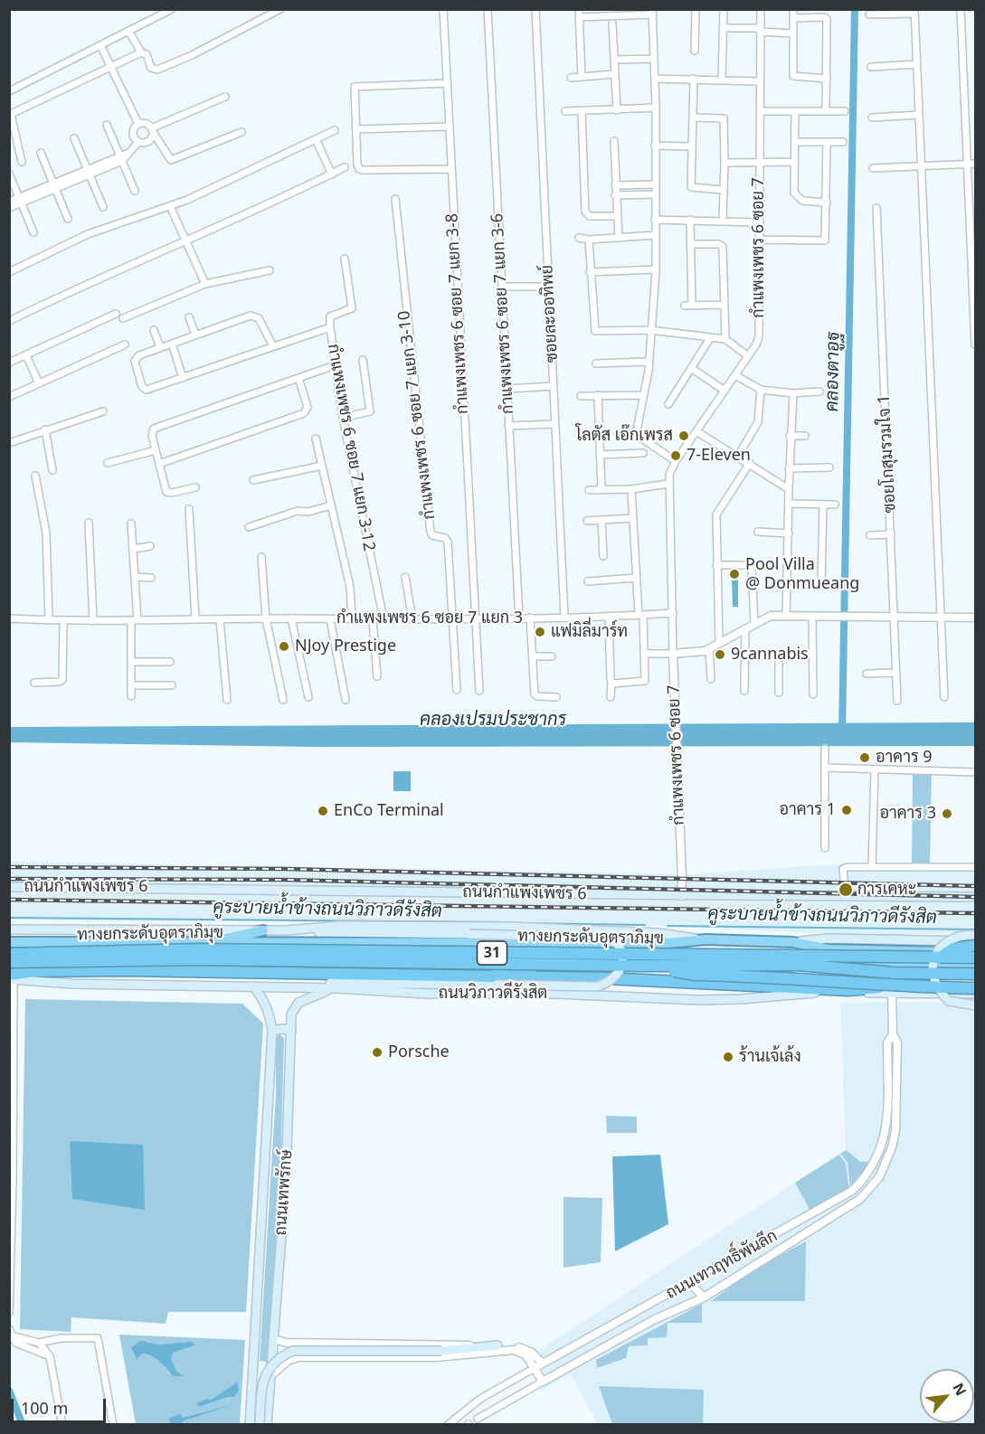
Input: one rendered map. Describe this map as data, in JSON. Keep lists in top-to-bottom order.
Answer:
{
  "streets": {
    "highway": ["ทางยกระดับอุตราภิมุข", "31", "ถนนวิภาวดีรังสิต"],
    "main road": ["ถนนกำแพงเพชร 6", "ถนนเทพรักษ์"],
    "street": [
      "กำแพงเพชร 6 ซอย 7",
      "กำแพงเพชร 6 ซอย 7 แยก 3-8",
      "กำแพงเพชร 6 ซอย 7 แยก 3-6",
      "ซอยละออทิพย์",
      "กำแพงเพชร 6 ซอย 7 แยก 3-10",
      "กำแพงเพชร 6 ซอย 7 แยก 3-12",
      "ซอยโกสุมรวมใจ 1",
      "กำแพงเพชร 6 ซอย 7 แยก 3",
      "ถนนเทวฤทธิ์พันลึก"
    ]
  },
  "crossings": [
    ["กำแพงเพชร 6 ซอย 7", "กำแพงเพชร 6 ซอย 7 แยก 3"],
    ["กำแพงเพชร 6 ซอย 7", "ถนนกำแพงเพชร 6"],
    ["กำแพงเพชร 6 ซอย 7 แยก 3-8", "กำแพงเพชร 6 ซอย 7 แยก 3"],
    ["กำแพงเพชร 6 ซอย 7 แยก 3-6", "กำแพงเพชร 6 ซอย 7 แยก 3"],
    ["ซอยละออทิพย์", "กำแพงเพชร 6 ซอย 7 แยก 3"],
    ["กำแพงเพชร 6 ซอย 7 แยก 3-10", "กำแพงเพชร 6 ซอย 7 แยก 3"],
    ["กำแพงเพชร 6 ซอย 7 แยก 3-12", "กำแพงเพชร 6 ซอย 7 แยก 3"],
    ["ทางยกระดับอุตราภิมุข", "ถนนวิภาวดีรังสิต"],
    ["ถนนวิภาวดีรังสิต", "ถนนเทพรักษ์"],
    ["ถนนวิภาวดีรังสิต", "ถนนเทวฤทธิ์พันลึก"]
  ],
  "water": ["คลองตาอูฐ", "คลองเปรมประชากร", "คูระบายน้ำข้างถนนวิภาวดีรังสิต"],
  "places": [
    "โลตัส เอ๊กเพรส",
    "7-Eleven",
    "Pool Villa @ Donmueang",
    "แฟมิลี่มาร์ท",
    "NJoy Prestige",
    "9cannabis",
    "อาคาร 9",
    "อาคาร 1",
    "EnCo Terminal",
    "อาคาร 3",
    "การเคหะ",
    "Porsche",
    "ร้านเจ้เล้ง"
  ],
  "scale_bar": "100 m",
  "north": "top right"
}
